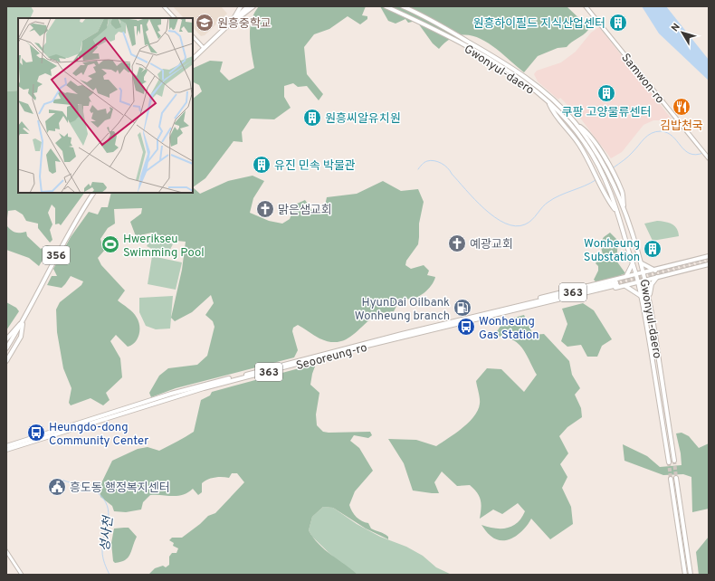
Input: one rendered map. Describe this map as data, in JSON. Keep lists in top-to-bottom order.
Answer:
{
  "streets": {
    "main road": [
      "Gwonyul-daero",
      "Samwon-ro",
      "356",
      "363",
      "Seooreung-ro"
    ]
  },
  "water": ["성사천"],
  "places": {
    "school or university": ["원흥중학교"],
    "building": [
      "원흥하이필드 지식산업센터",
      "쿠팡 고양물류센터",
      "원흥씨알유치원",
      "유진 민속 박물관",
      "Wonheung Substation"
    ],
    "restaurant": ["김밥천국"],
    "church": ["맑은샘교회", "예광교회"],
    "sports": ["Hwerikseu Swimming Pool"],
    "fuel station": ["HyunDai Oilbank Wonheung branch"],
    "bus stop": ["Wonheung Gas Station", "Heungdo-dong Community Center"],
    "public building": ["흥도동 행정복지센터"]
  },
  "north": "top left"
}
